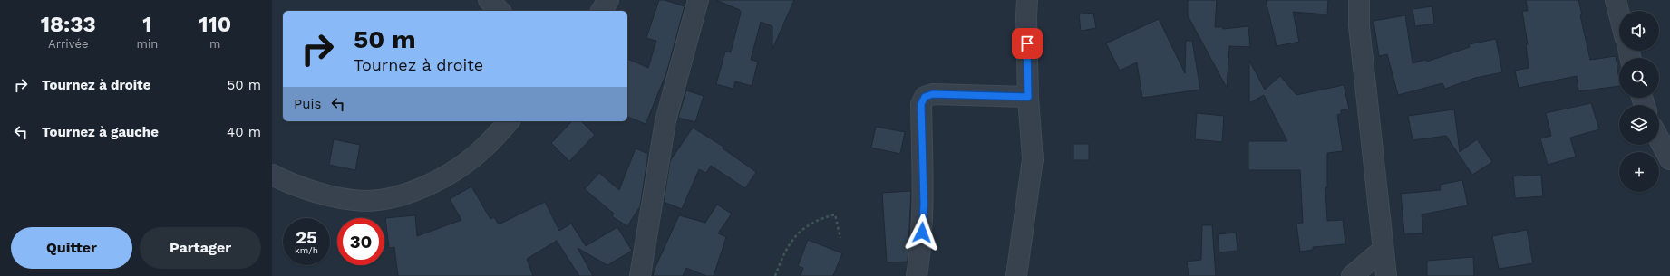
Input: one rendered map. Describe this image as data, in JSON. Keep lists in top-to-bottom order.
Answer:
{
  "page": {
    "eta": [
      "18:33",
      "Arrivée",
      "1",
      "min",
      "110",
      "m"
    ],
    "map_buttons": "+",
    "turn": ["50 m", "Tournez à droite"],
    "list": [
      {
        "name": "Tournez à droite",
        "value": "50 m"
      },
      {
        "name": "Tournez à gauche",
        "value": "40 m"
      }
    ],
    "then": "Puis",
    "speed": "25 km/h",
    "limit": "30",
    "buttons": ["Quitter", "Partager"]
  }
}
